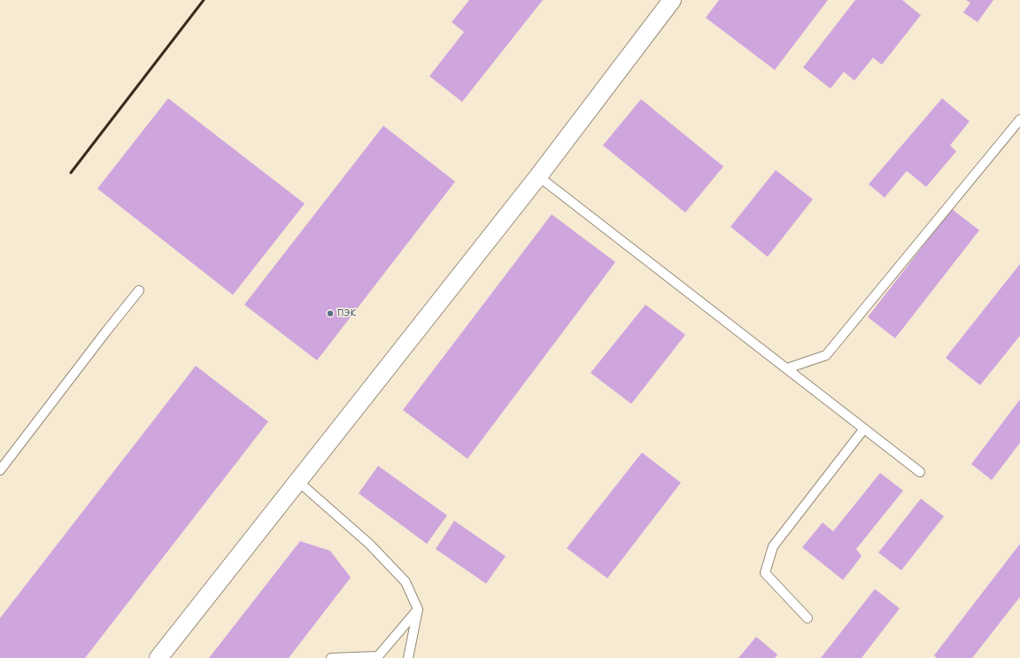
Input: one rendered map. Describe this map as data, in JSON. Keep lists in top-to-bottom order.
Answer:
{
  "places": ["ПЭК"]
}
